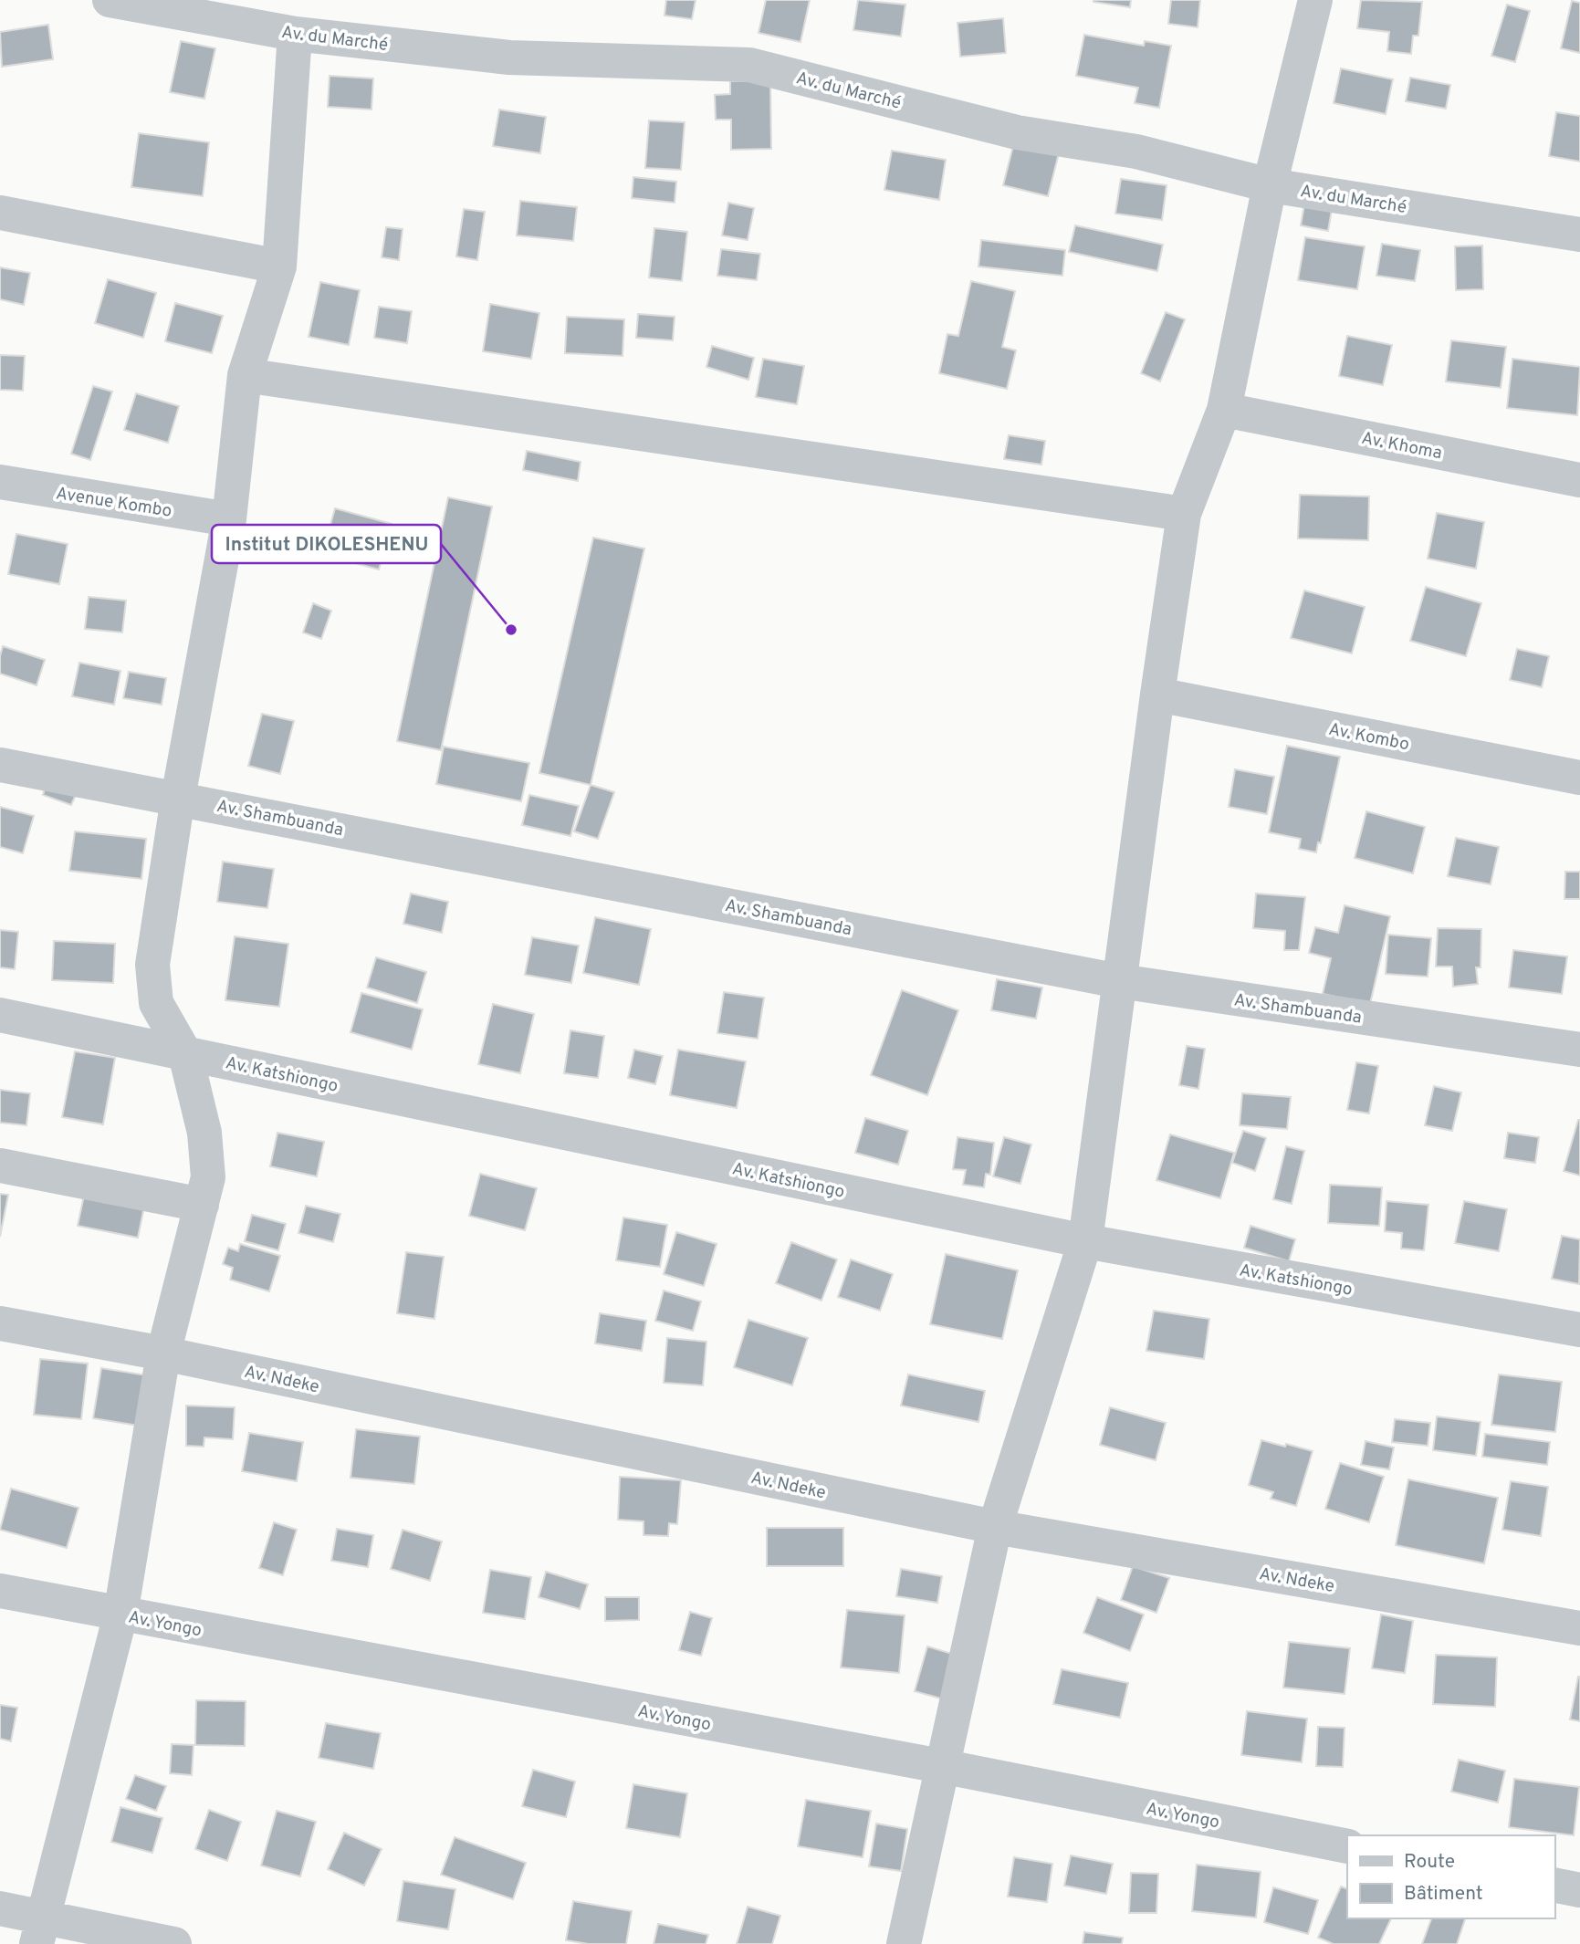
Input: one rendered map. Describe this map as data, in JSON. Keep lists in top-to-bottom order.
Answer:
{
  "streets": {
    "street": [
      "Av. du Marché",
      "Av. Khoma",
      "Avenue Kombo",
      "Av. Kombo",
      "Av. Shambuanda",
      "Av. Katshiongo",
      "Av. Ndeke",
      "Av. Yongo"
    ]
  },
  "places": ["Institut DIKOLESHENU"],
  "legend": ["Route", "Bâtiment"]
}
